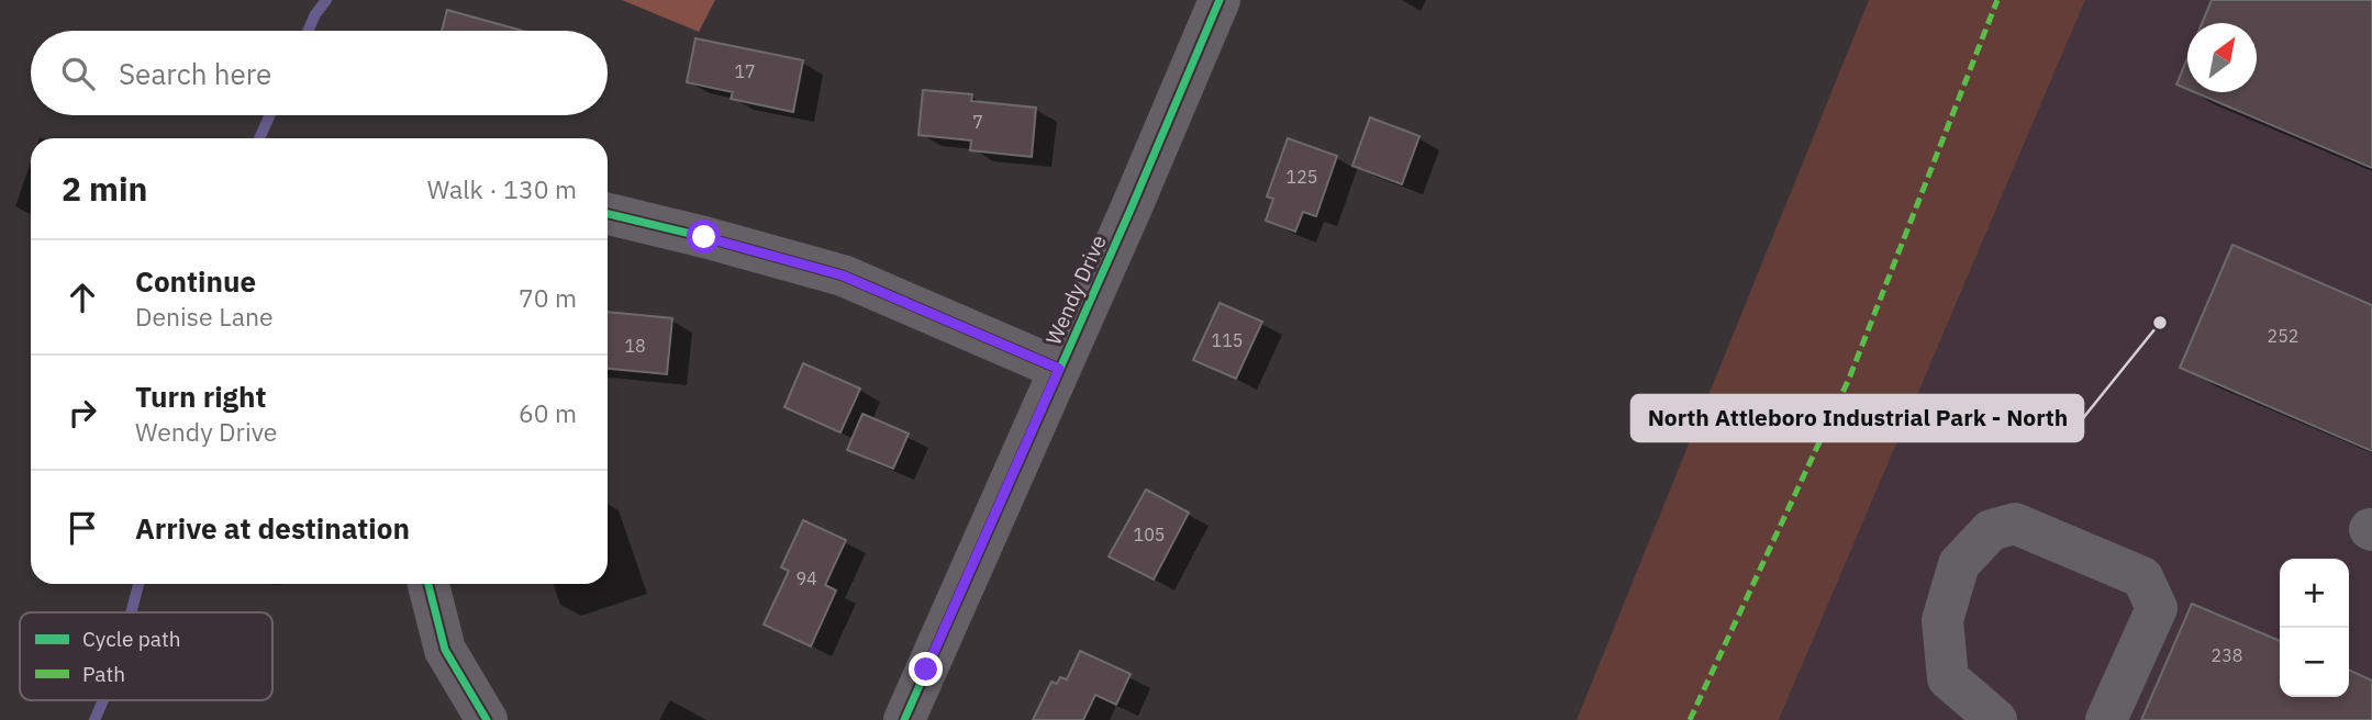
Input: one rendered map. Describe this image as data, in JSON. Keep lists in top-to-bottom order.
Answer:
{
  "streets": {
    "street": ["Wendy Drive"]
  },
  "places": ["North Attleboro Industrial Park - North"],
  "house_numbers": [
    "17",
    "7",
    "125",
    "252",
    "115",
    "18",
    "105",
    "94",
    "238"
  ],
  "legend": ["Cycle path", "Path"],
  "north": "top right",
  "page": {
    "search": "Search here",
    "heading": ["2 min", "Walk · 130 m"],
    "list": [
      ["Continue", "Denise Lane", "70 m"],
      ["Turn right", "Wendy Drive", "60 m"],
      "Arrive at destination"
    ],
    "map_buttons": ["+", "−"]
  }
}
